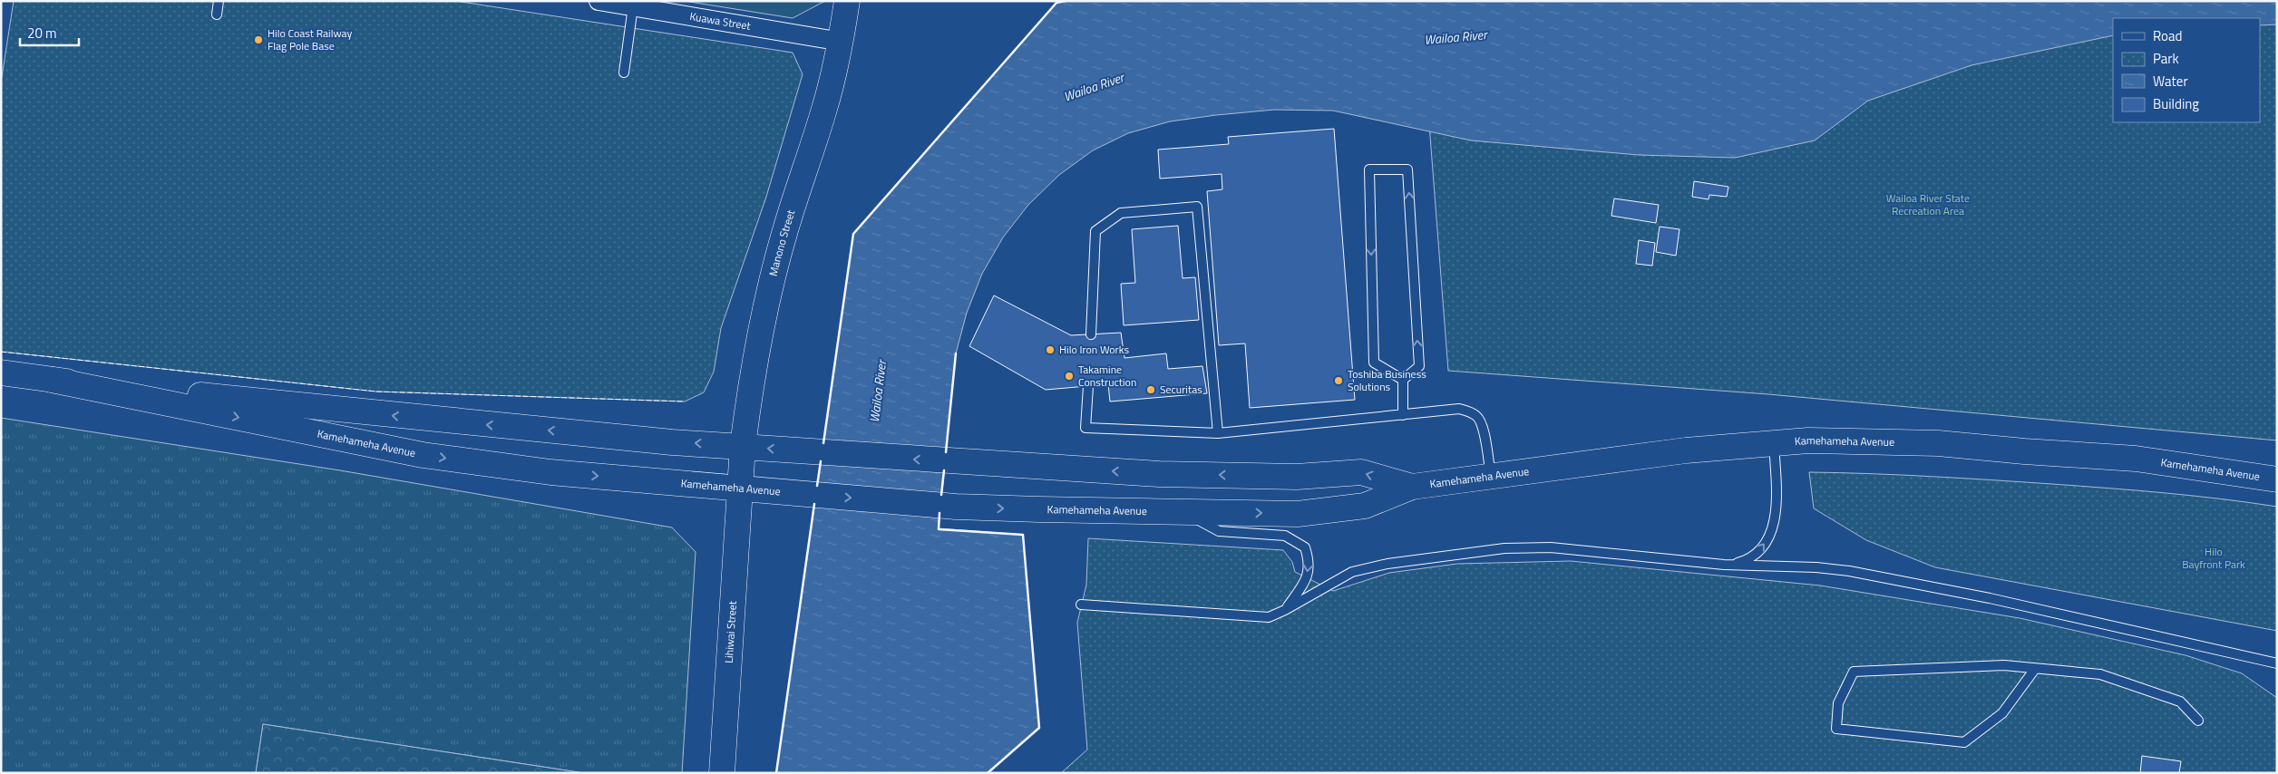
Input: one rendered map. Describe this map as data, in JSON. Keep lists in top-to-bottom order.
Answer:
{
  "streets": {
    "main road": ["Manono Street", "Kamehameha Avenue", "Lihiwai Street"],
    "street": ["Kuawa Street"]
  },
  "crossings": [
    ["Kuawa Street", "Manono Street"],
    ["Manono Street", "Kamehameha Avenue"],
    ["Manono Street", "Lihiwai Street"],
    ["Kamehameha Avenue", "Lihiwai Street"]
  ],
  "water": ["Wailoa River"],
  "parks": ["Wailoa River State Recreation Area", "Hilo Bayfront Park"],
  "places": [
    "Hilo Coast Railway Flag Pole Base",
    "Hilo Iron Works",
    "Takamine Construction",
    "Toshiba Business Solutions",
    "Securitas"
  ],
  "legend": [
    "Road",
    "Park",
    "Water",
    "Building"
  ],
  "scale_bar": "20 m"
}
